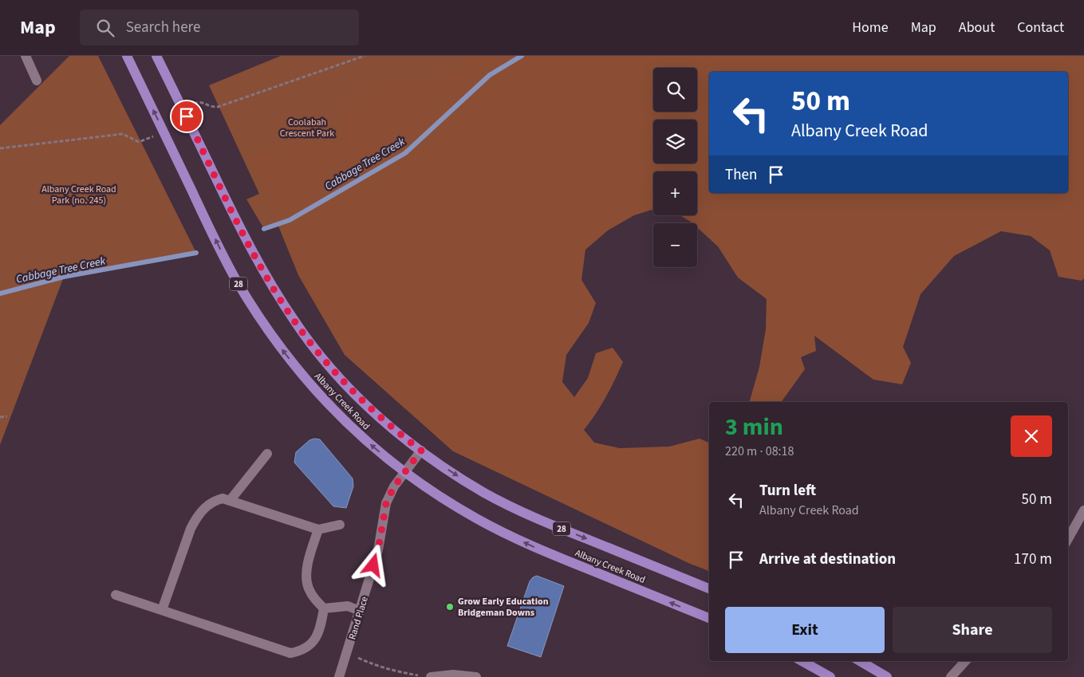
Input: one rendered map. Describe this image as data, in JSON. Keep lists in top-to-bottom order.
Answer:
{
  "streets": {
    "main road": ["28", "Albany Creek Road"],
    "street": ["Rand Place"]
  },
  "crossings": [
    ["Albany Creek Road", "Rand Place"]
  ],
  "water": ["Cabbage Tree Creek"],
  "parks": ["Coolabah Crescent Park", "Albany Creek Road Park (no. 245)"],
  "places": ["Grow Early Education Bridgeman Downs"],
  "page": {
    "header": "Map",
    "search": "Search here",
    "nav": [
      "Home",
      "Map",
      "About",
      "Contact"
    ],
    "map_buttons": ["+", "−"],
    "turn": ["50 m", "Albany Creek Road"],
    "then": "Then",
    "heading": ["3 min", "220 m · 08:18"],
    "list": [
      {
        "name": "Turn left",
        "note": "Albany Creek Road",
        "value": "50 m"
      },
      {
        "name": "Arrive at destination",
        "value": "170 m"
      }
    ],
    "buttons": ["Exit", "Share"]
  }
}
